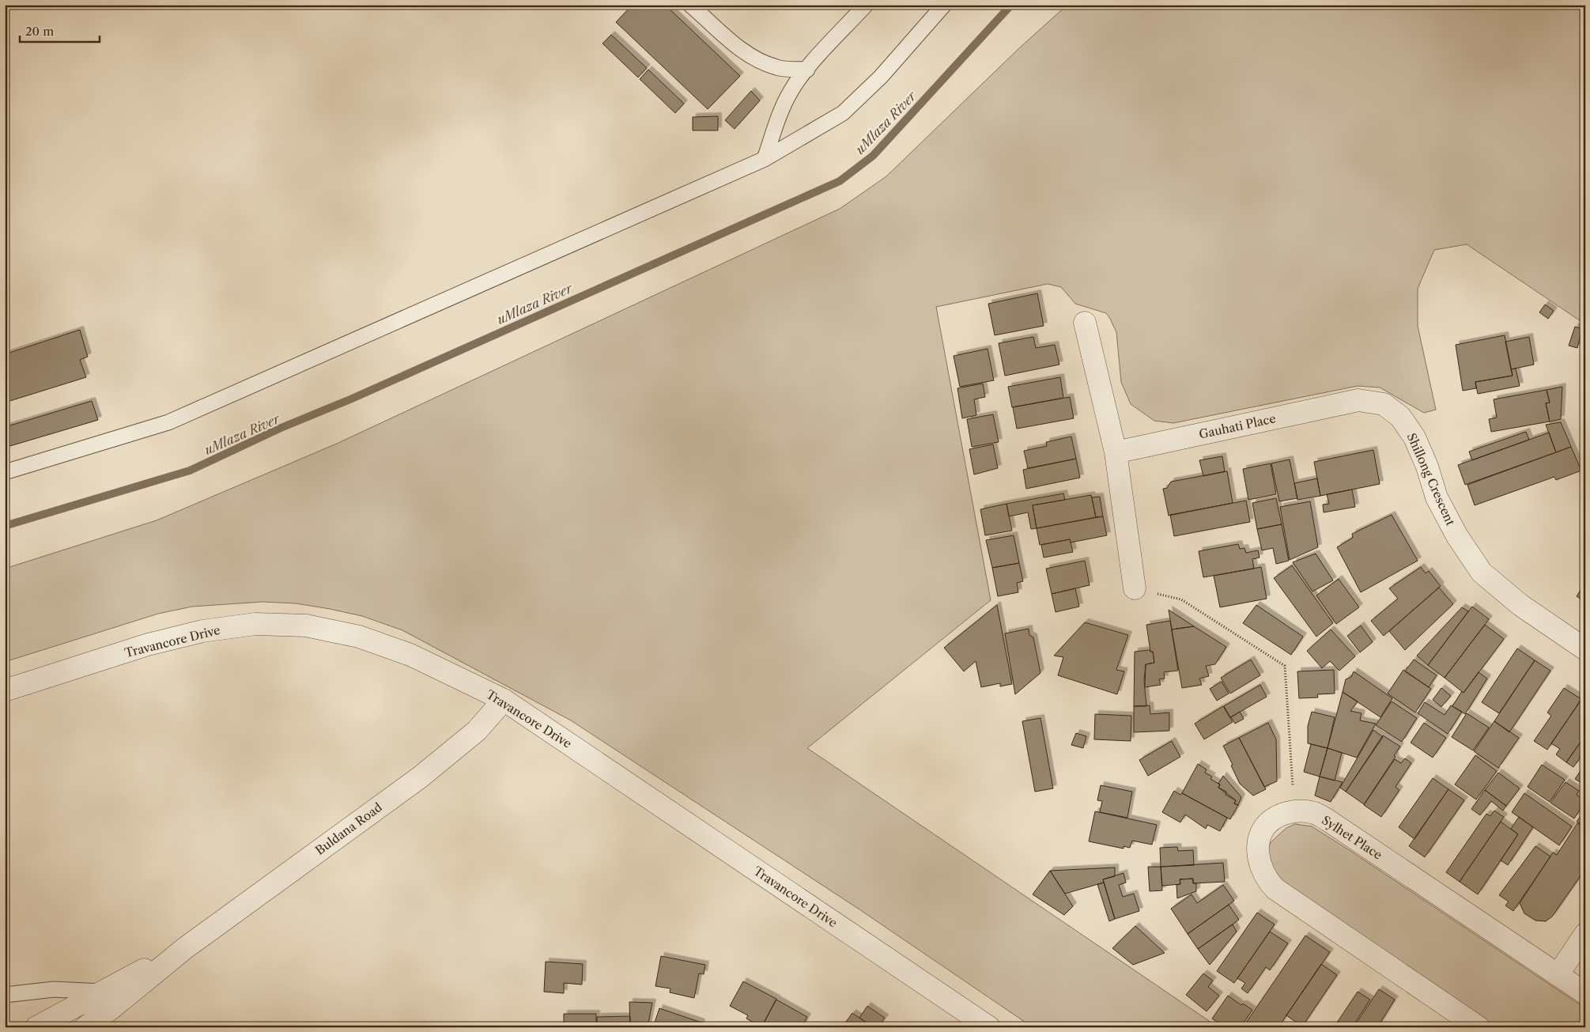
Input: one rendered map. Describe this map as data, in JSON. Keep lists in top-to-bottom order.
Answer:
{
  "streets": {
    "street": [
      "Gauhati Place",
      "Shillong Crescent",
      "Travancore Drive",
      "Buldana Road",
      "Sylhet Place"
    ]
  },
  "crossings": [
    ["Gauhati Place", "Shillong Crescent"],
    ["Travancore Drive", "Buldana Road"]
  ],
  "water": ["uMlaza River"],
  "scale_bar": "20 m"
}
